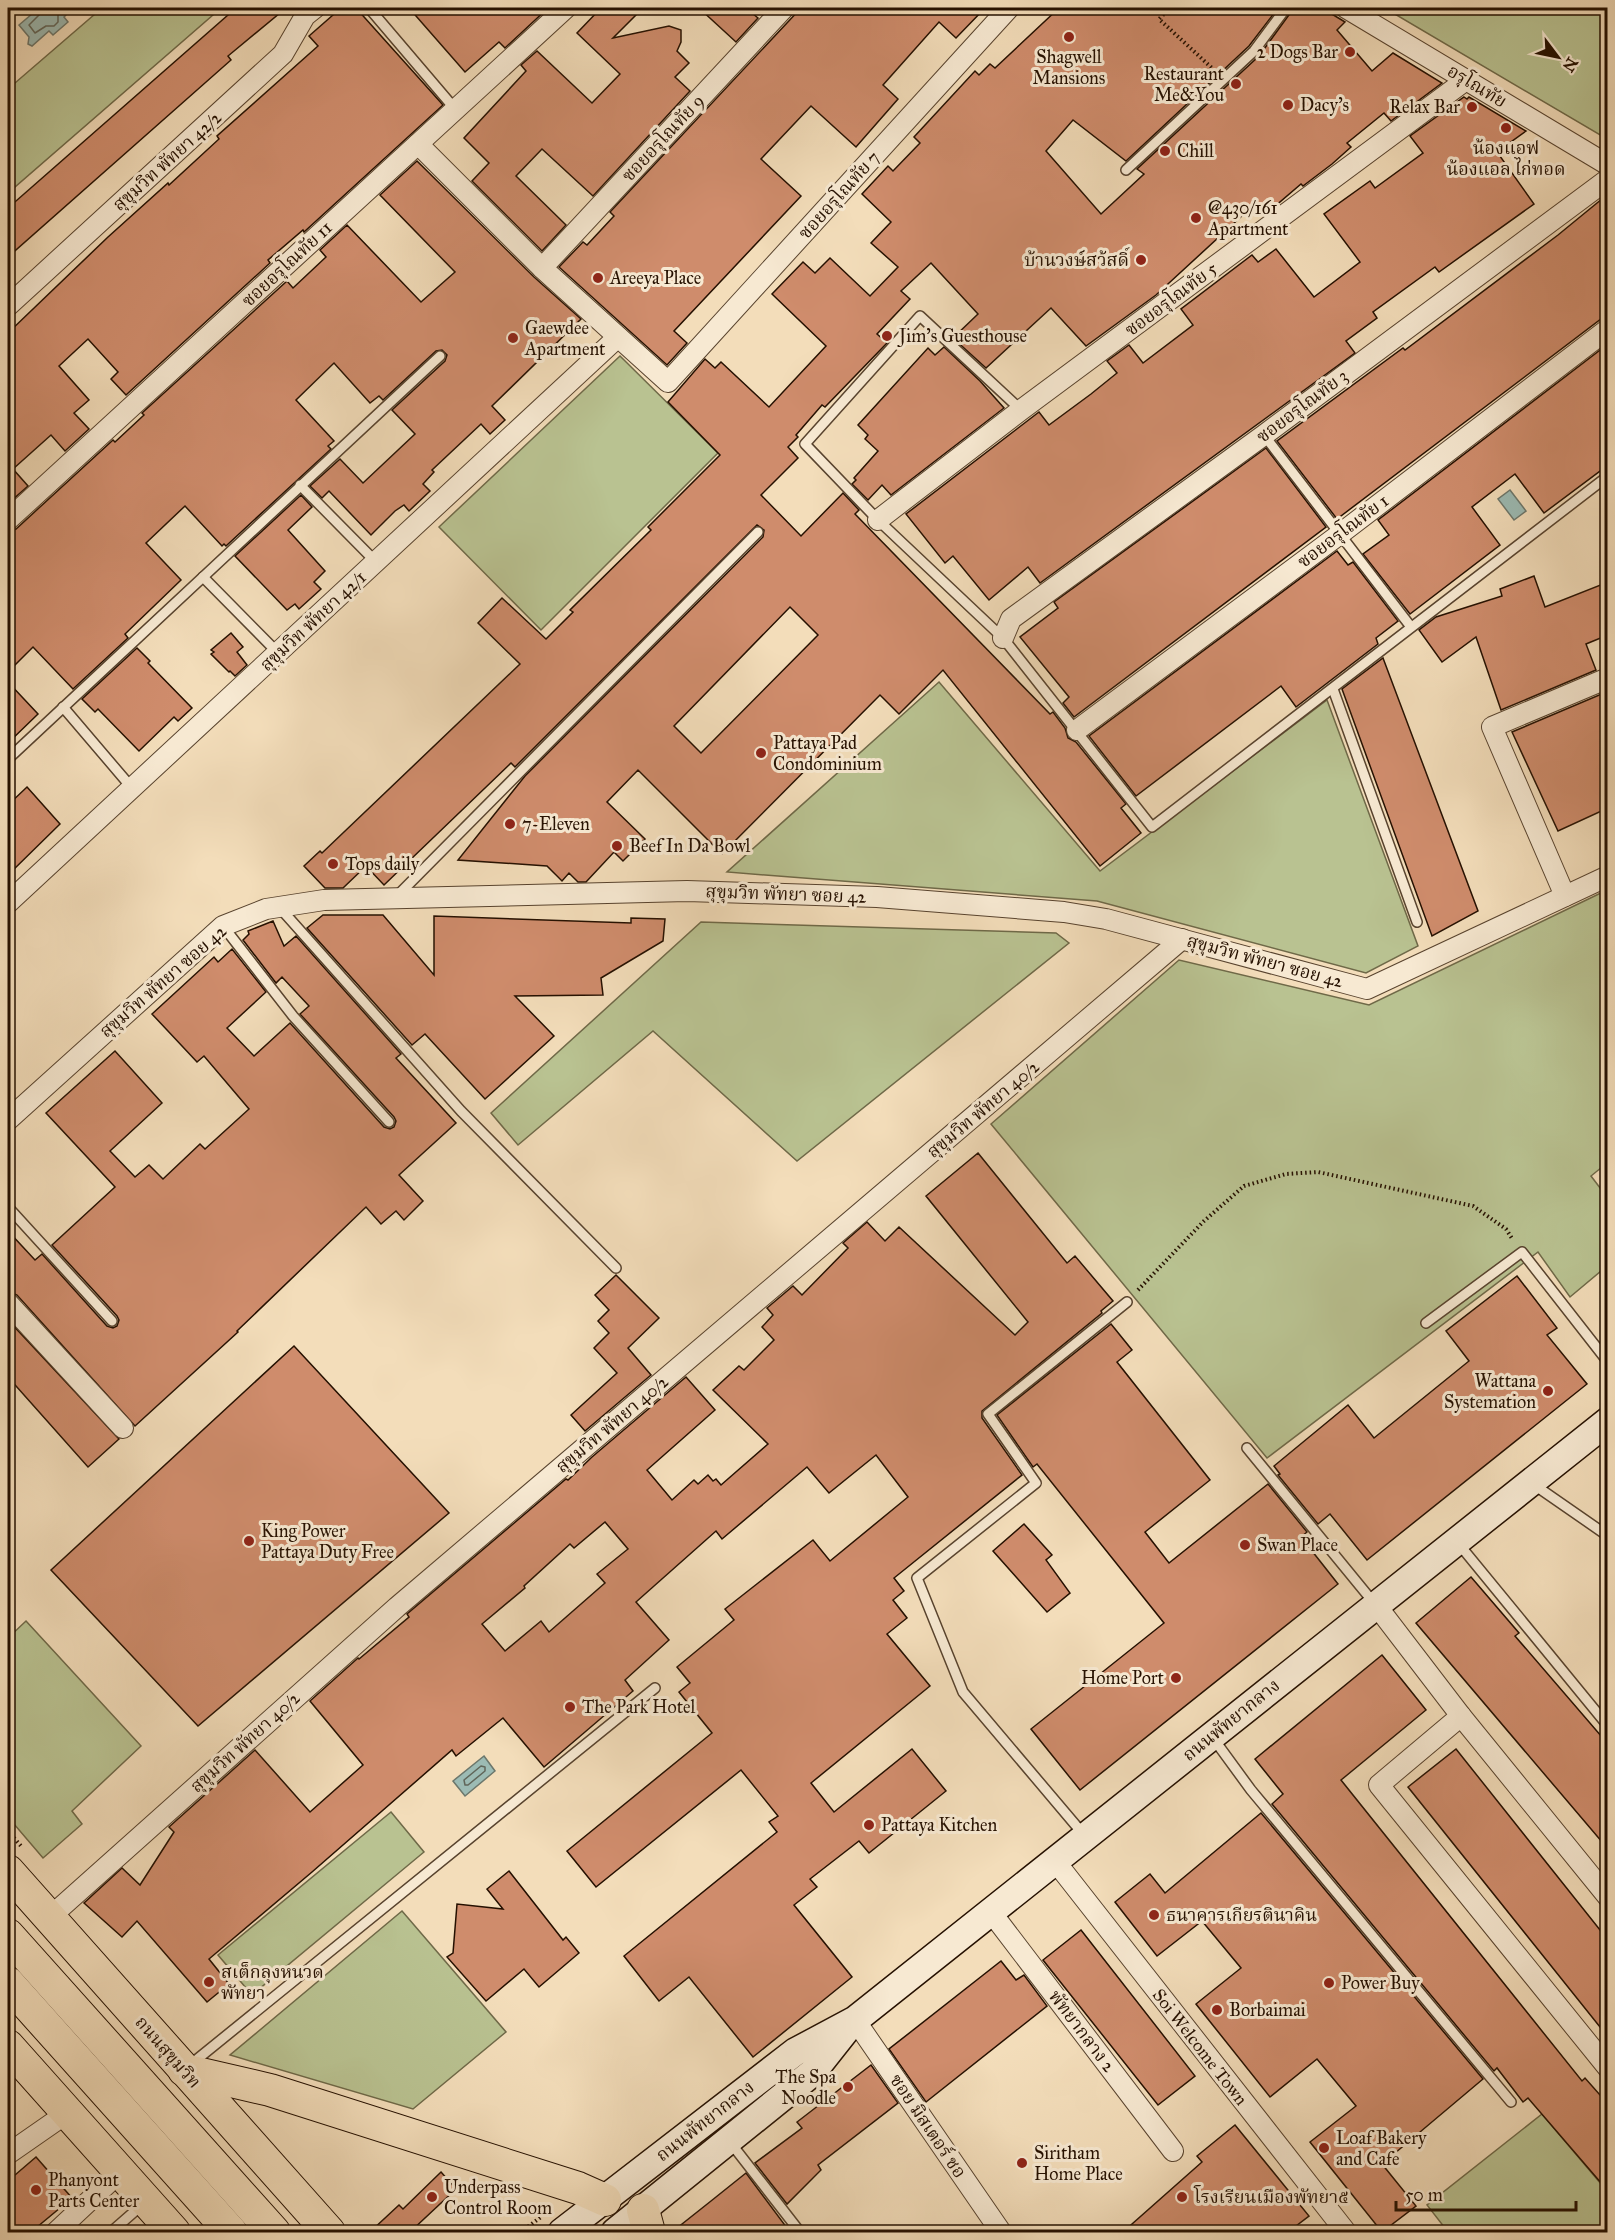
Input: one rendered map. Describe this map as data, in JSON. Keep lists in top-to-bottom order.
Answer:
{
  "streets": {
    "highway": ["ถนนสุขุมวิท"],
    "main road": ["ถนนพัทยากลาง"],
    "street": [
      "อรุโณทัย",
      "ซอยอรุโณทัย 9",
      "สุขุมวิท พัทยา 42/2",
      "ซอยอรุโณทัย 7",
      "ซอยอรุโณทัย 11",
      "ซอยอรุโณทัย 5",
      "ซอยอรุโณทัย 3",
      "ซอยอรุโณทัย 1",
      "สุขุมวิท พัทยา 42/1",
      "สุขุมวิท พัทยา ซอย 42",
      "สุขุมวิท พัทยา 40/2",
      "พัทยากลาง 2",
      "Soi Welcome Town",
      "ซอย มิสเตอร์ ชอ"
    ]
  },
  "crossings": [
    ["อรุโณทัย", "ซอยอรุโณทัย 5"],
    ["ซอยอรุโณทัย 7", "สุขุมวิท พัทยา 42/1"],
    ["สุขุมวิท พัทยา ซอย 42", "สุขุมวิท พัทยา 40/2"],
    ["สุขุมวิท พัทยา 40/2", "ถนนสุขุมวิท"],
    ["ถนนพัทยากลาง", "พัทยากลาง 2"],
    ["ถนนพัทยากลาง", "Soi Welcome Town"],
    ["ถนนพัทยากลาง", "ซอย มิสเตอร์ ชอ"]
  ],
  "places": [
    "Shagwell Mansions",
    "2 Dogs Bar",
    "Restaurant Me&You",
    "Dacy's",
    "Relax Bar",
    "น้องแอฟ น้องแอล ไก่ทอด",
    "Chill",
    "@430/161 Apartment",
    "บ้านวงษ์สว้สดิ์",
    "Areeya Place",
    "Jim's Guesthouse",
    "Gaewdee Apartment",
    "Pattaya Pad Condominium",
    "7-Eleven",
    "Beef In Da Bowl",
    "Tops daily",
    "Wattana Systemation",
    "King Power Pattaya Duty Free",
    "Swan Place",
    "Home Port",
    "The Park Hotel",
    "Pattaya Kitchen",
    "ธนาคารเกียรตินาคิน",
    "สเต็กลุงหนวด พัทยา",
    "Power Buy",
    "Borbaimai",
    "The Spa Noodle",
    "Loaf Bakery and Cafe",
    "Siritham Home Place",
    "Phanyont Parts Center",
    "Underpass Control Room",
    "โรงเรียนเมืองพัทยา๕"
  ],
  "scale_bar": "50 m",
  "north": "bottom right"
}
